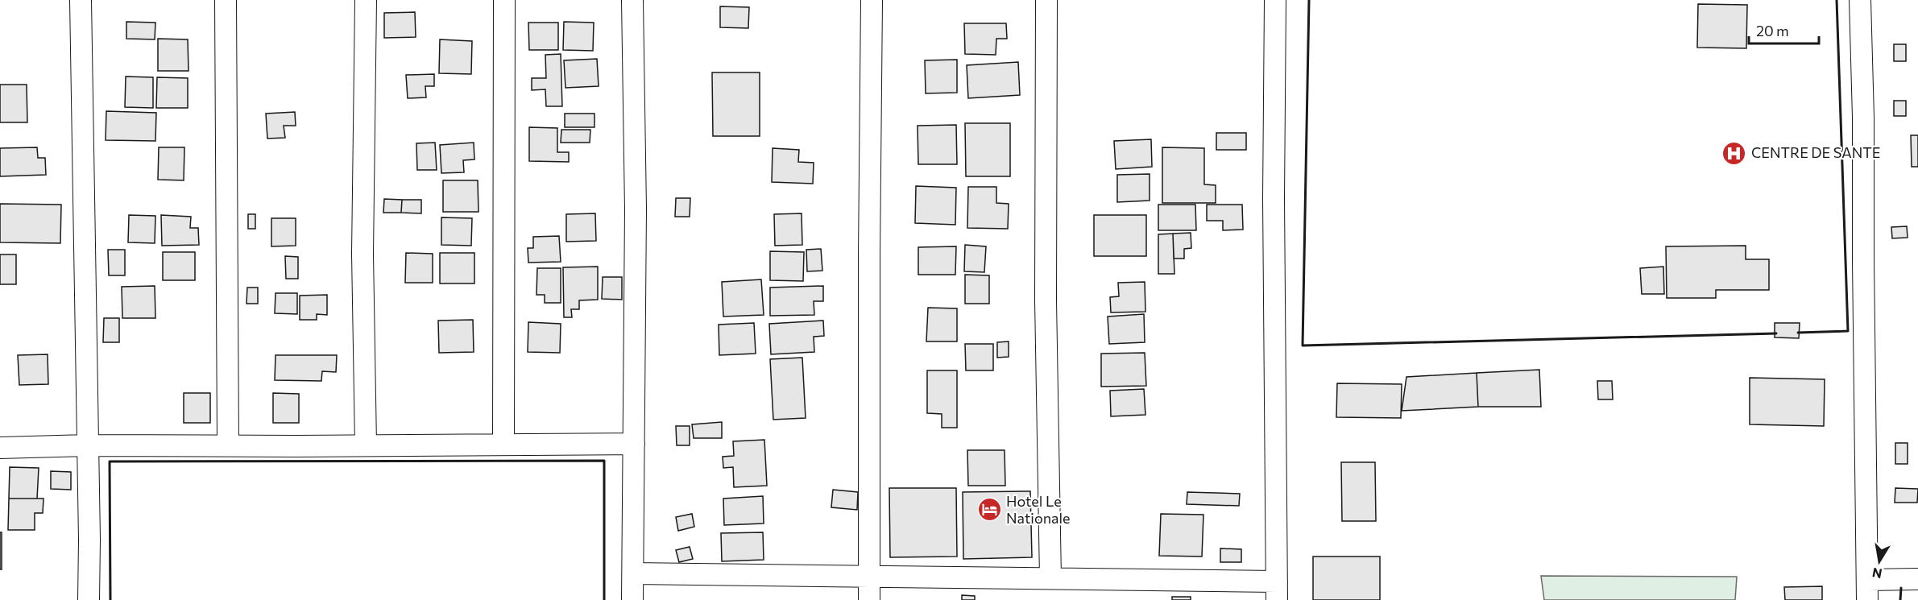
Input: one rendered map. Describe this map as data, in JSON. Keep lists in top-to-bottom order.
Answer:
{
  "places": {
    "hospital": ["CENTRE DE SANTE"],
    "hotel": ["Hotel Le Nationale"]
  },
  "scale_bar": "20 m",
  "north": "bottom"
}
